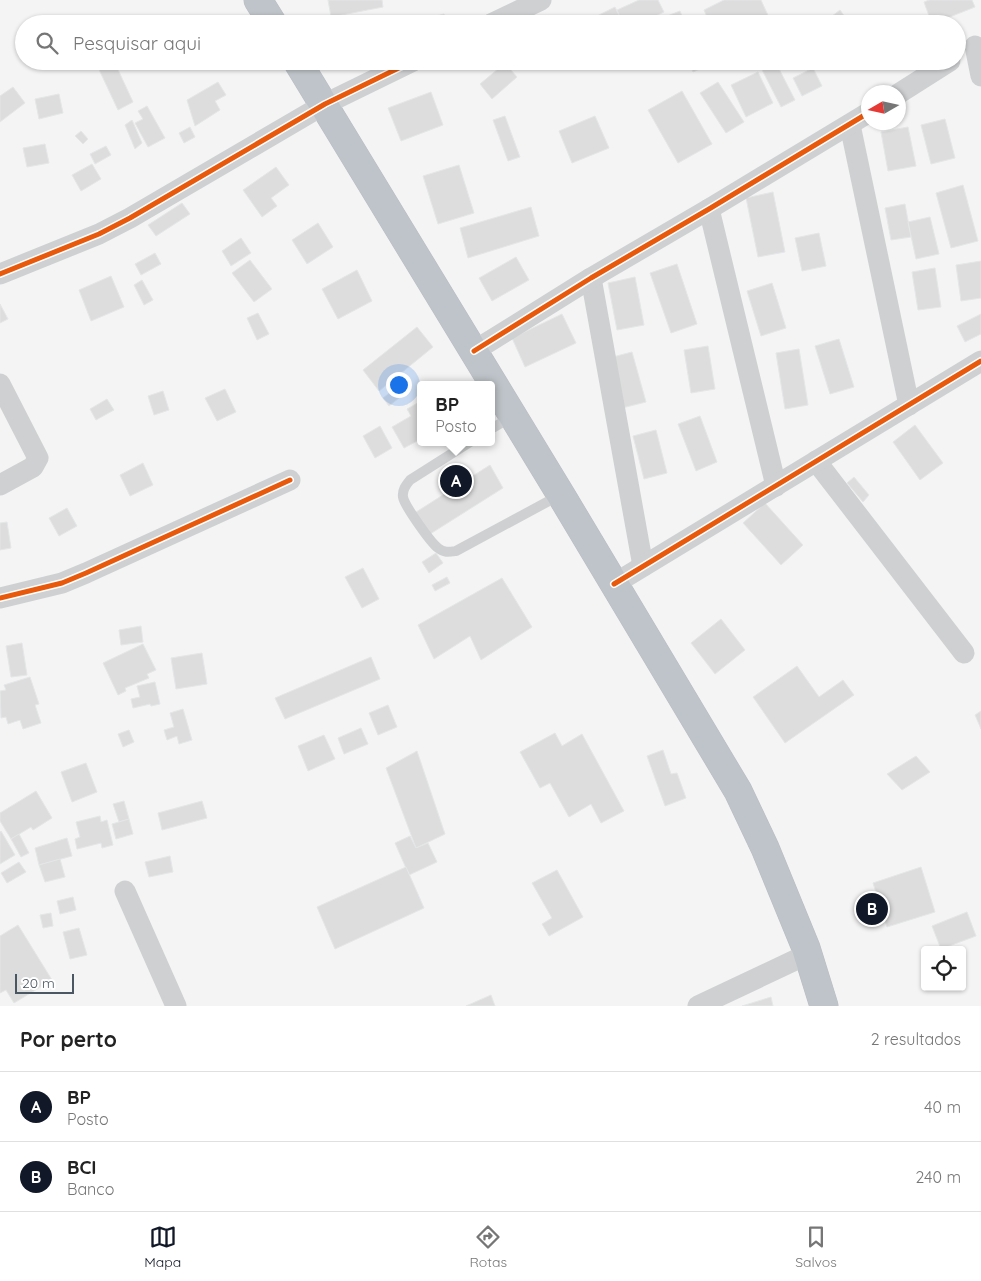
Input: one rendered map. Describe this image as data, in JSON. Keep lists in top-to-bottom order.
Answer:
{
  "scale_bar": "20 m",
  "north": "left",
  "page": {
    "search": "Pesquisar aqui",
    "popup": ["BP", "Posto"],
    "pins": ["A", "B"],
    "scale": "20 m",
    "heading": ["Por perto", "2 resultados"],
    "list": [
      {
        "mark": "A",
        "name": "BP",
        "note": "Posto",
        "value": "40 m"
      },
      {
        "mark": "B",
        "name": "BCI",
        "note": "Banco",
        "value": "240 m"
      }
    ],
    "nav": ["Mapa", "Rotas", "Salvos"]
  }
}
